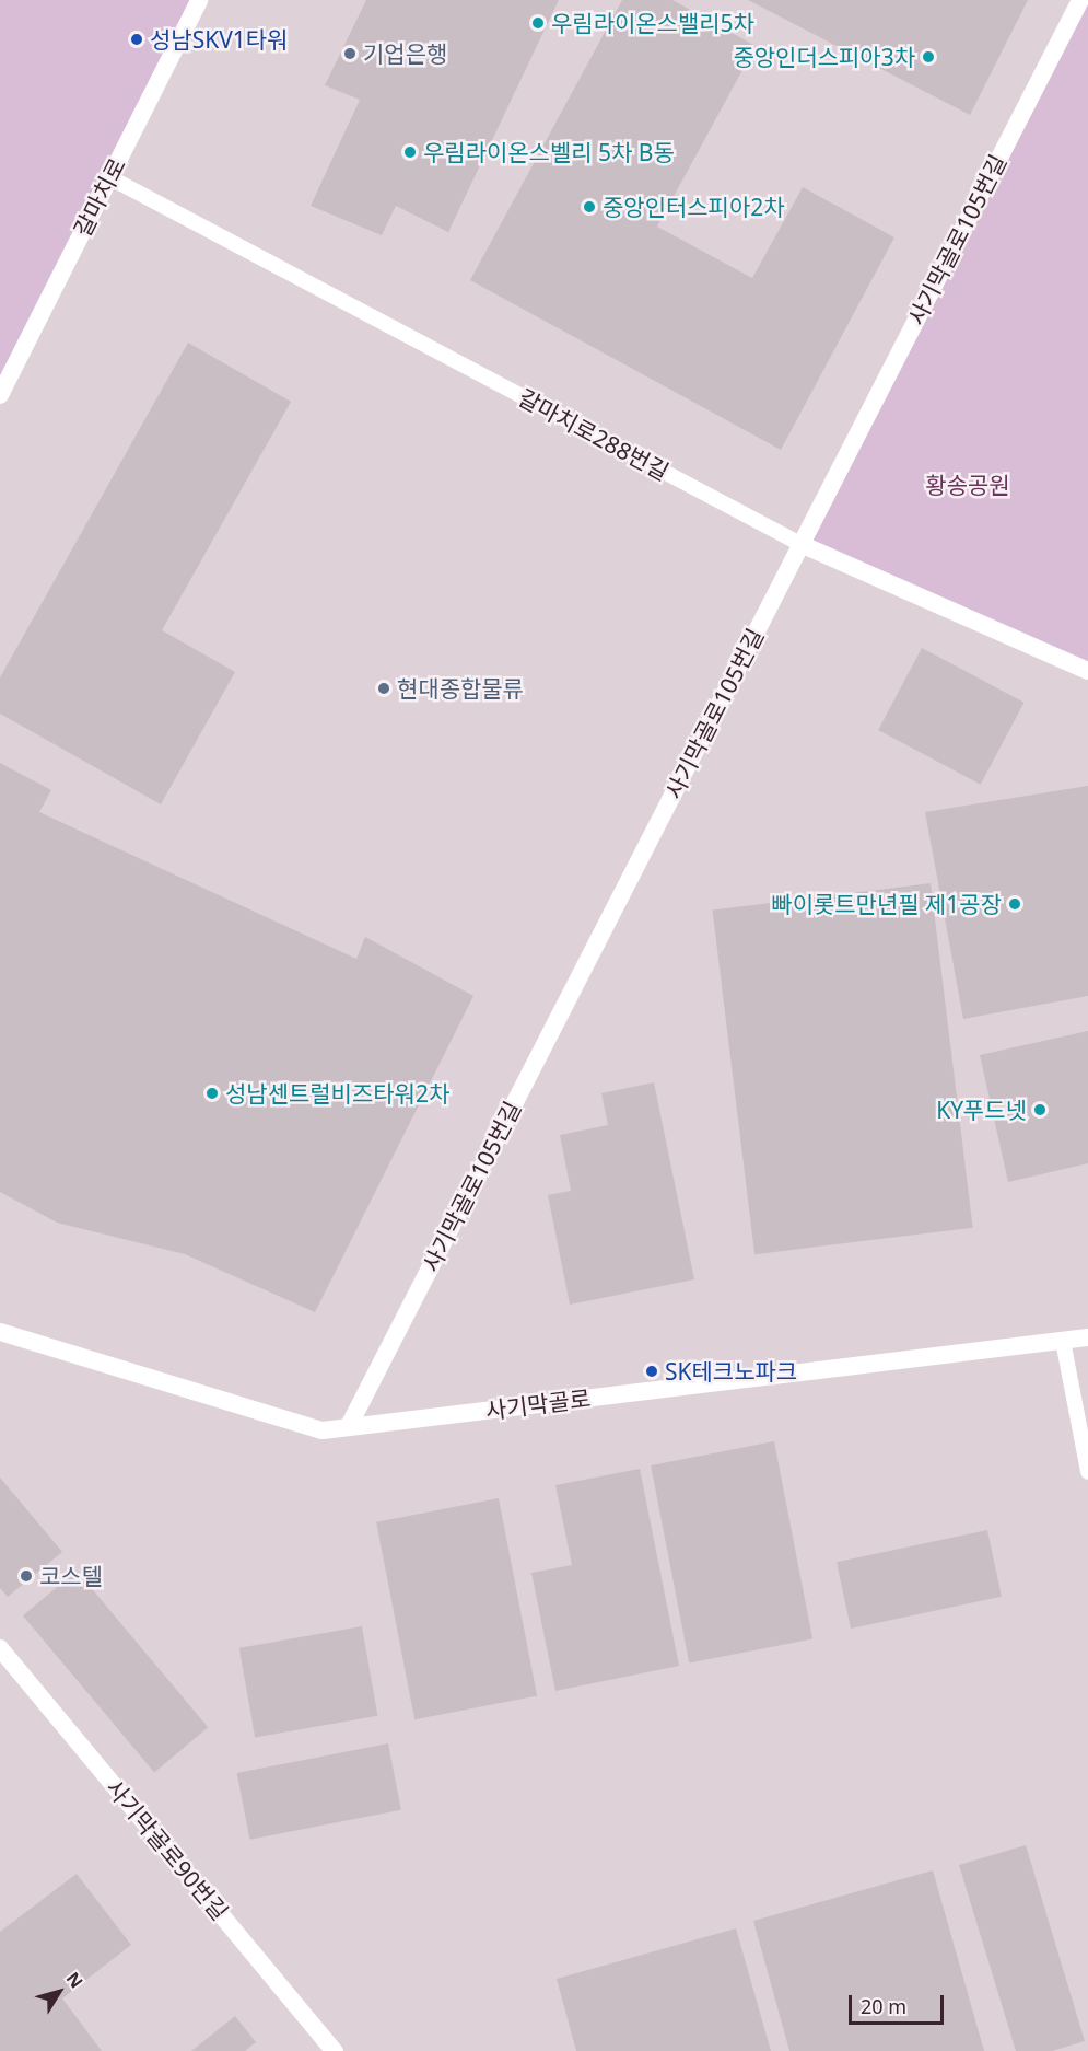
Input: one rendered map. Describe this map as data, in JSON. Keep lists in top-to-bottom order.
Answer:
{
  "streets": {
    "street": [
      "갈마치로",
      "사기막골로105번길",
      "갈마치로288번길",
      "사기막골로",
      "사기막골로90번길"
    ]
  },
  "crossings": [
    ["갈마치로", "갈마치로288번길"],
    ["사기막골로105번길", "갈마치로288번길"],
    ["사기막골로105번길", "사기막골로"]
  ],
  "parks": ["황송공원"],
  "places": [
    "우림라이온스밸리5차",
    "성남SKV1타워",
    "기업은행",
    "중앙인더스피아3차",
    "우림라이온스벨리 5차 B동",
    "중앙인터스피아2차",
    "현대종합물류",
    "빠이롯트만년필 제1공장",
    "성남센트럴비즈타워2차",
    "KY푸드넷",
    "SK테크노파크",
    "코스텔"
  ],
  "scale_bar": "20 m",
  "north": "top right"
}
